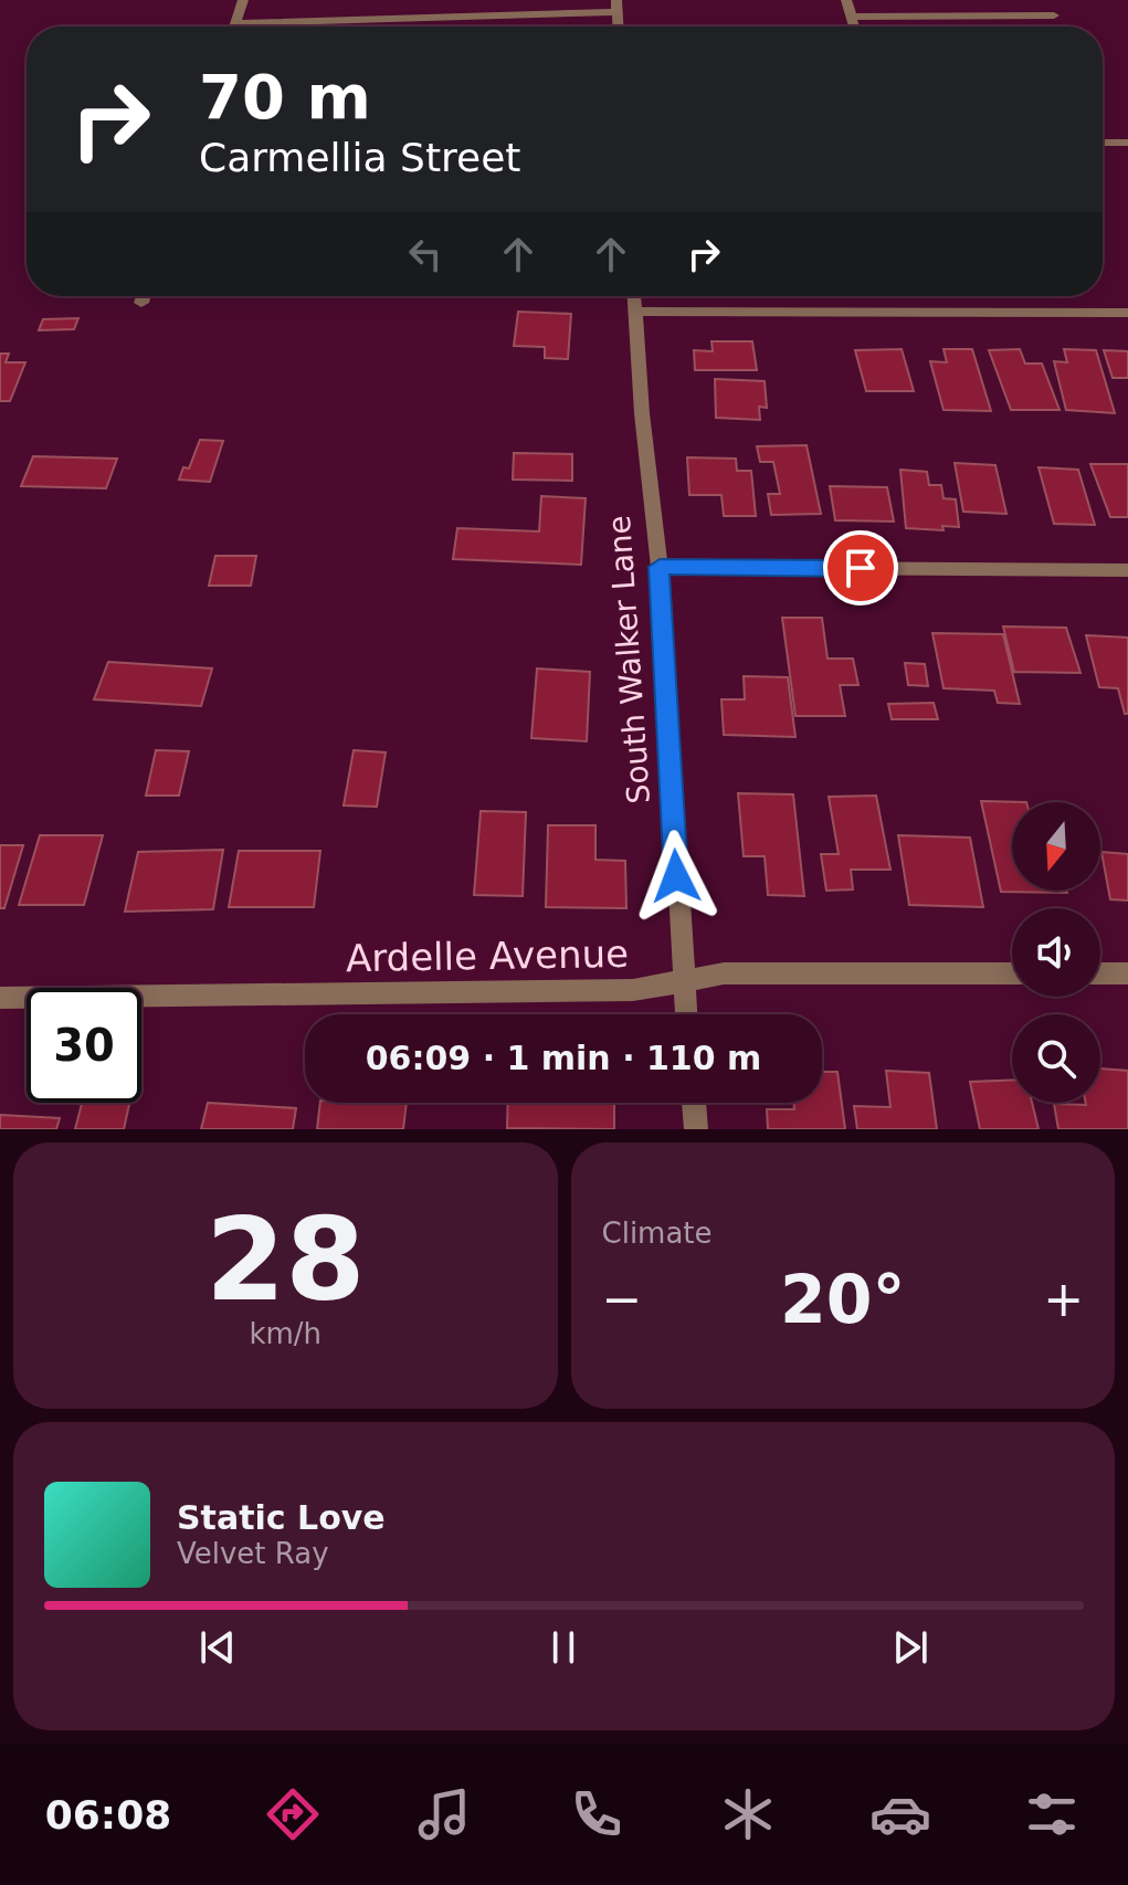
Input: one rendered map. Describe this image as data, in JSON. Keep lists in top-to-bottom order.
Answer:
{
  "streets": {
    "street": ["South Walker Lane", "Ardelle Avenue"]
  },
  "crossings": [
    ["South Walker Lane", "Ardelle Avenue"]
  ],
  "north": "bottom",
  "page": {
    "turn": ["70 m", "Carmellia Street"],
    "limit": "30",
    "trip": "06:09 · 1 min · 110 m",
    "tile": [
      ["28", "km/h"],
      "Climate"
    ],
    "heat": ["−", "20°", "+"],
    "song": ["Static Love", "Velvet Ray"],
    "tabs": "06:08"
  }
}
